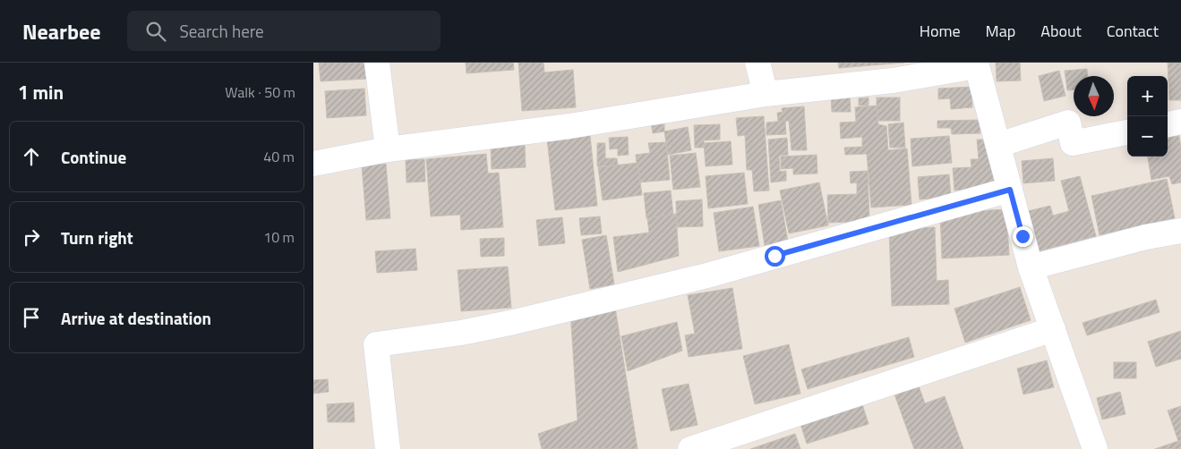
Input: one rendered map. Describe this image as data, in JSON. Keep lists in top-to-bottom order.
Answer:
{
  "north": "bottom",
  "page": {
    "header": "Nearbee",
    "search": "Search here",
    "nav": [
      "Home",
      "Map",
      "About",
      "Contact"
    ],
    "heading": ["1 min", "Walk · 50 m"],
    "map_buttons": ["+", "−"],
    "list": [
      ["Continue", "40 m"],
      ["Turn right", "10 m"],
      "Arrive at destination"
    ]
  }
}
